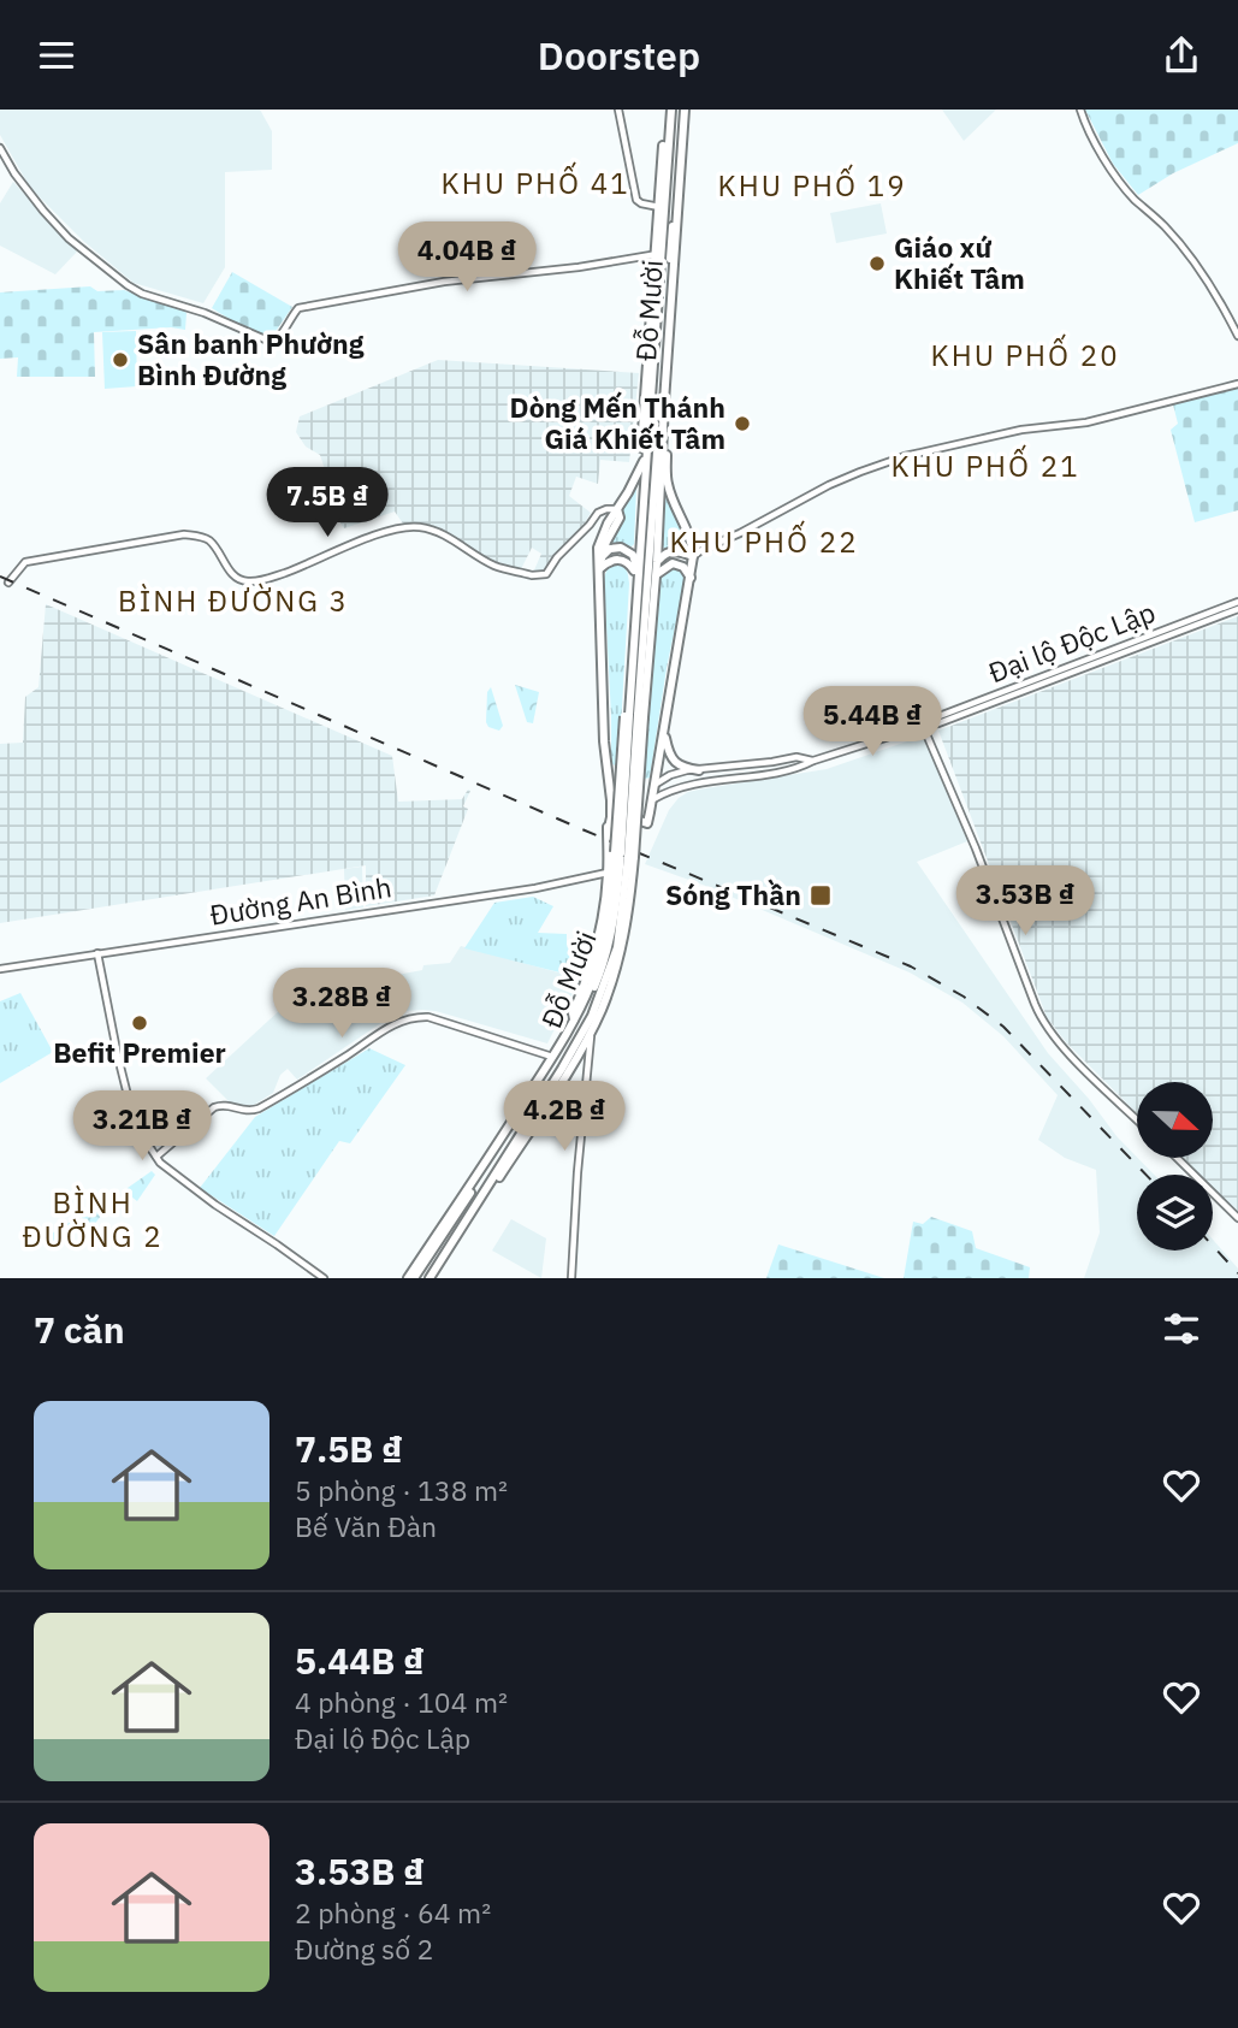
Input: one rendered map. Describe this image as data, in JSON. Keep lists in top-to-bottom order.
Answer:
{
  "streets": {
    "highway": ["Đỗ Mười"],
    "street": ["Đại lộ Độc Lập", "Đường An Bình"]
  },
  "crossings": [
    ["Đỗ Mười", "Đường An Bình"]
  ],
  "districts": [
    "KHU PHỐ 41",
    "KHU PHỐ 19",
    "KHU PHỐ 20",
    "KHU PHỐ 21",
    "KHU PHỐ 22",
    "BÌNH ĐƯỜNG 3",
    "BÌNH ĐƯỜNG 2"
  ],
  "places": {
    "other": [
      "Giáo xứ Khiết Tâm",
      "Sân banh Phường Bình Đường",
      "Dòng Mến Thánh Giá Khiết Tâm",
      "Befit Premier"
    ],
    "transit": ["Sóng Thần"]
  },
  "north": "right",
  "page": {
    "header": "Doorstep",
    "price": [
      "4.04B ₫",
      "7.5B ₫",
      "5.44B ₫",
      "3.53B ₫",
      "3.28B ₫",
      "4.2B ₫",
      "3.21B ₫"
    ],
    "heading": "7 căn",
    "list": [
      {
        "name": "7.5B ₫",
        "note": "5 phòng · 138 m² · Bế Văn Đàn"
      },
      {
        "name": "5.44B ₫",
        "note": "4 phòng · 104 m² · Đại lộ Độc Lập"
      },
      {
        "name": "3.53B ₫",
        "note": "2 phòng · 64 m² · Đường số 2"
      }
    ]
  }
}
